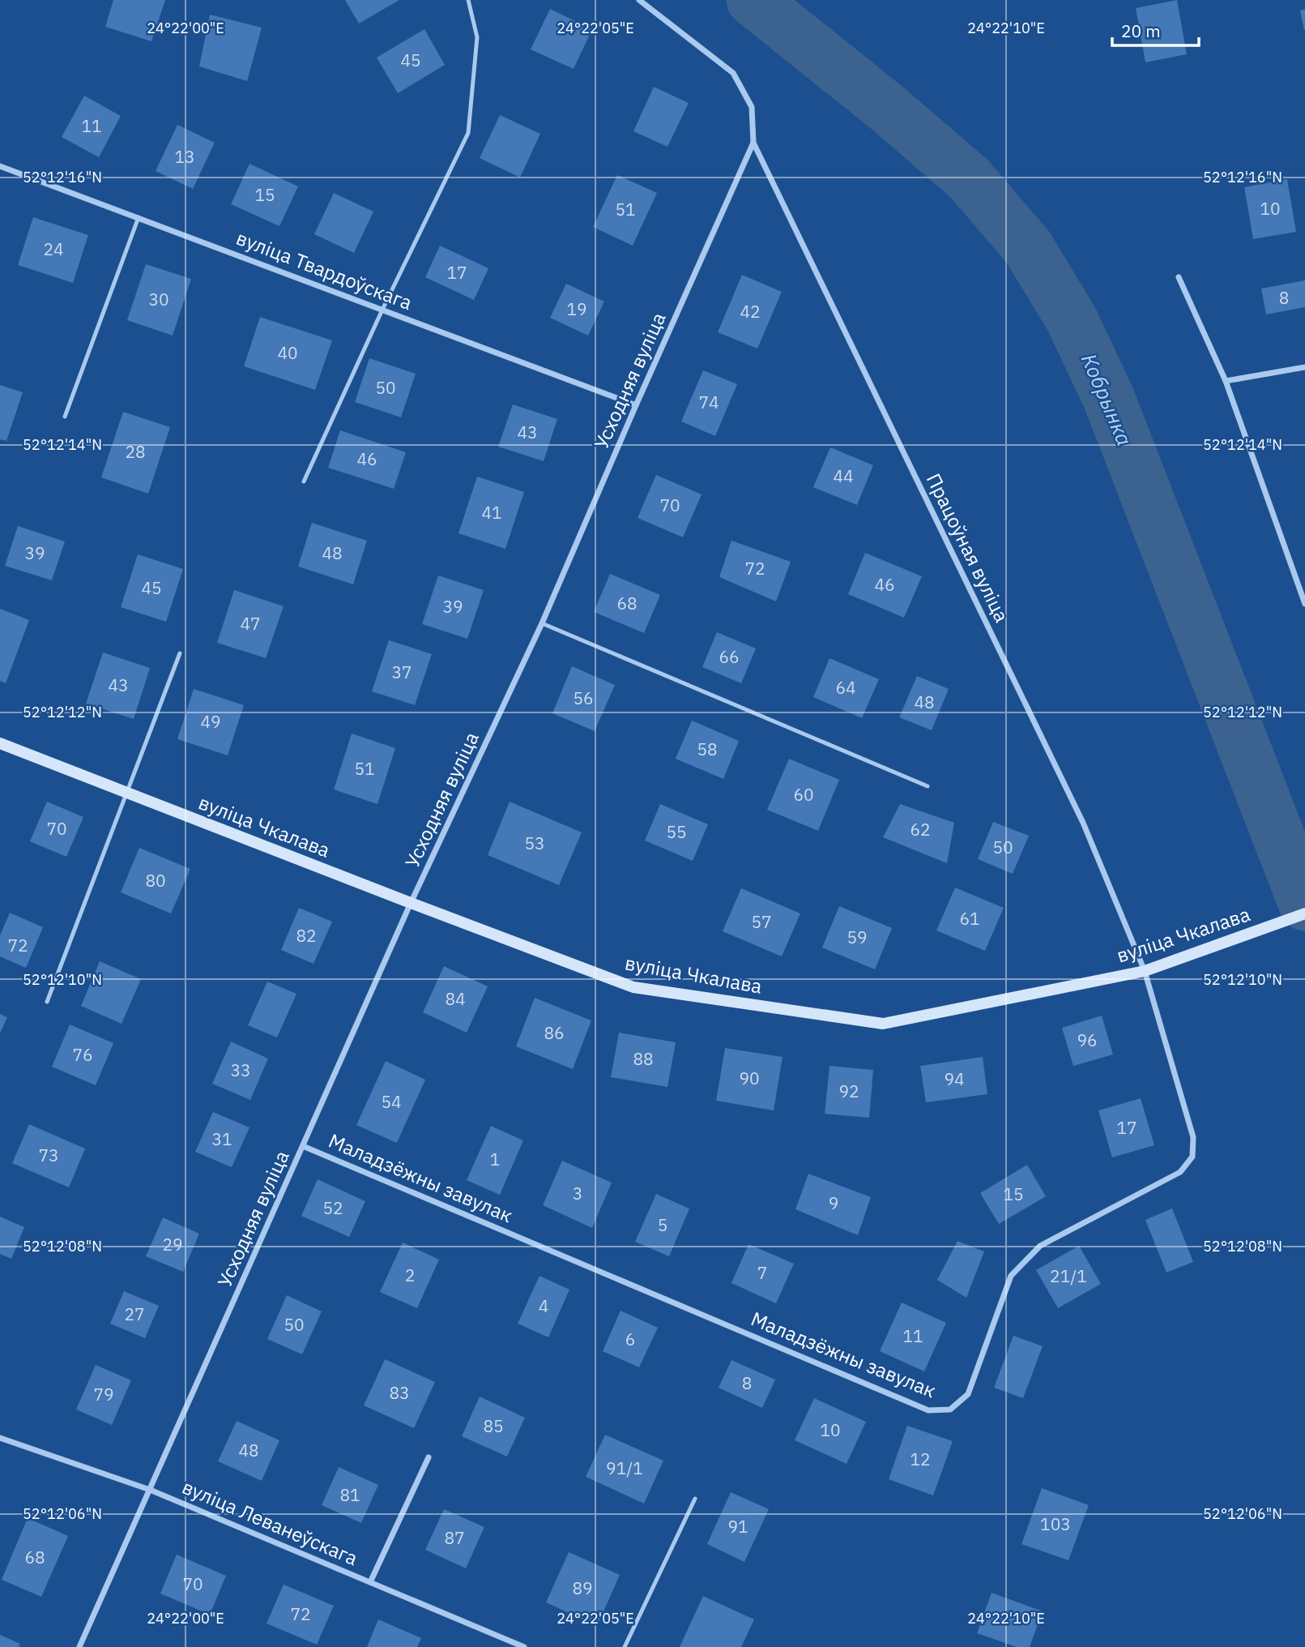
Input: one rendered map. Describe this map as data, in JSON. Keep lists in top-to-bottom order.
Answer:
{
  "streets": {
    "main road": ["вуліца Чкалава"],
    "street": [
      "вуліца Твардоўскага",
      "Усходняя вуліца",
      "Працоўная вуліца",
      "Маладзёжны завулак",
      "вуліца Леванеўскага"
    ]
  },
  "crossings": [
    ["вуліца Твардоўскага", "Усходняя вуліца"],
    ["Усходняя вуліца", "Працоўная вуліца"],
    ["Усходняя вуліца", "вуліца Чкалава"],
    ["Усходняя вуліца", "Маладзёжны завулак"],
    ["Усходняя вуліца", "вуліца Леванеўскага"],
    ["Працоўная вуліца", "вуліца Чкалава"],
    ["Працоўная вуліца", "Маладзёжны завулак"],
    ["вуліца Чкалава", "Маладзёжны завулак"]
  ],
  "water": ["Кобрынка"],
  "house_numbers": [
    "45",
    "11",
    "13",
    "15",
    "10",
    "51",
    "24",
    "17",
    "8",
    "30",
    "19",
    "42",
    "40",
    "50",
    "74",
    "43",
    "28",
    "46",
    "44",
    "70",
    "41",
    "39",
    "48",
    "72",
    "46",
    "45",
    "68",
    "39",
    "47",
    "66",
    "37",
    "43",
    "64",
    "56",
    "48",
    "49",
    "58",
    "51",
    "60",
    "70",
    "62",
    "55",
    "53",
    "50",
    "80",
    "61",
    "57",
    "82",
    "59",
    "72",
    "84",
    "86",
    "96",
    "76",
    "88",
    "33",
    "90",
    "94",
    "92",
    "54",
    "17",
    "31",
    "73",
    "1",
    "3",
    "15",
    "9",
    "52",
    "5",
    "29",
    "7",
    "2",
    "21/1",
    "4",
    "27",
    "50",
    "11",
    "6",
    "8",
    "83",
    "79",
    "85",
    "10",
    "48",
    "12",
    "91/1",
    "81",
    "103",
    "91",
    "87",
    "68",
    "70",
    "89",
    "72"
  ],
  "scale_bar": "20 m",
  "coordinates": [
    "24°22'00\"E",
    "24°22'05\"E",
    "24°22'10\"E",
    "52°12'16\"N",
    "52°12'14\"N",
    "52°12'12\"N",
    "52°12'10\"N",
    "52°12'08\"N",
    "52°12'06\"N"
  ]
}
